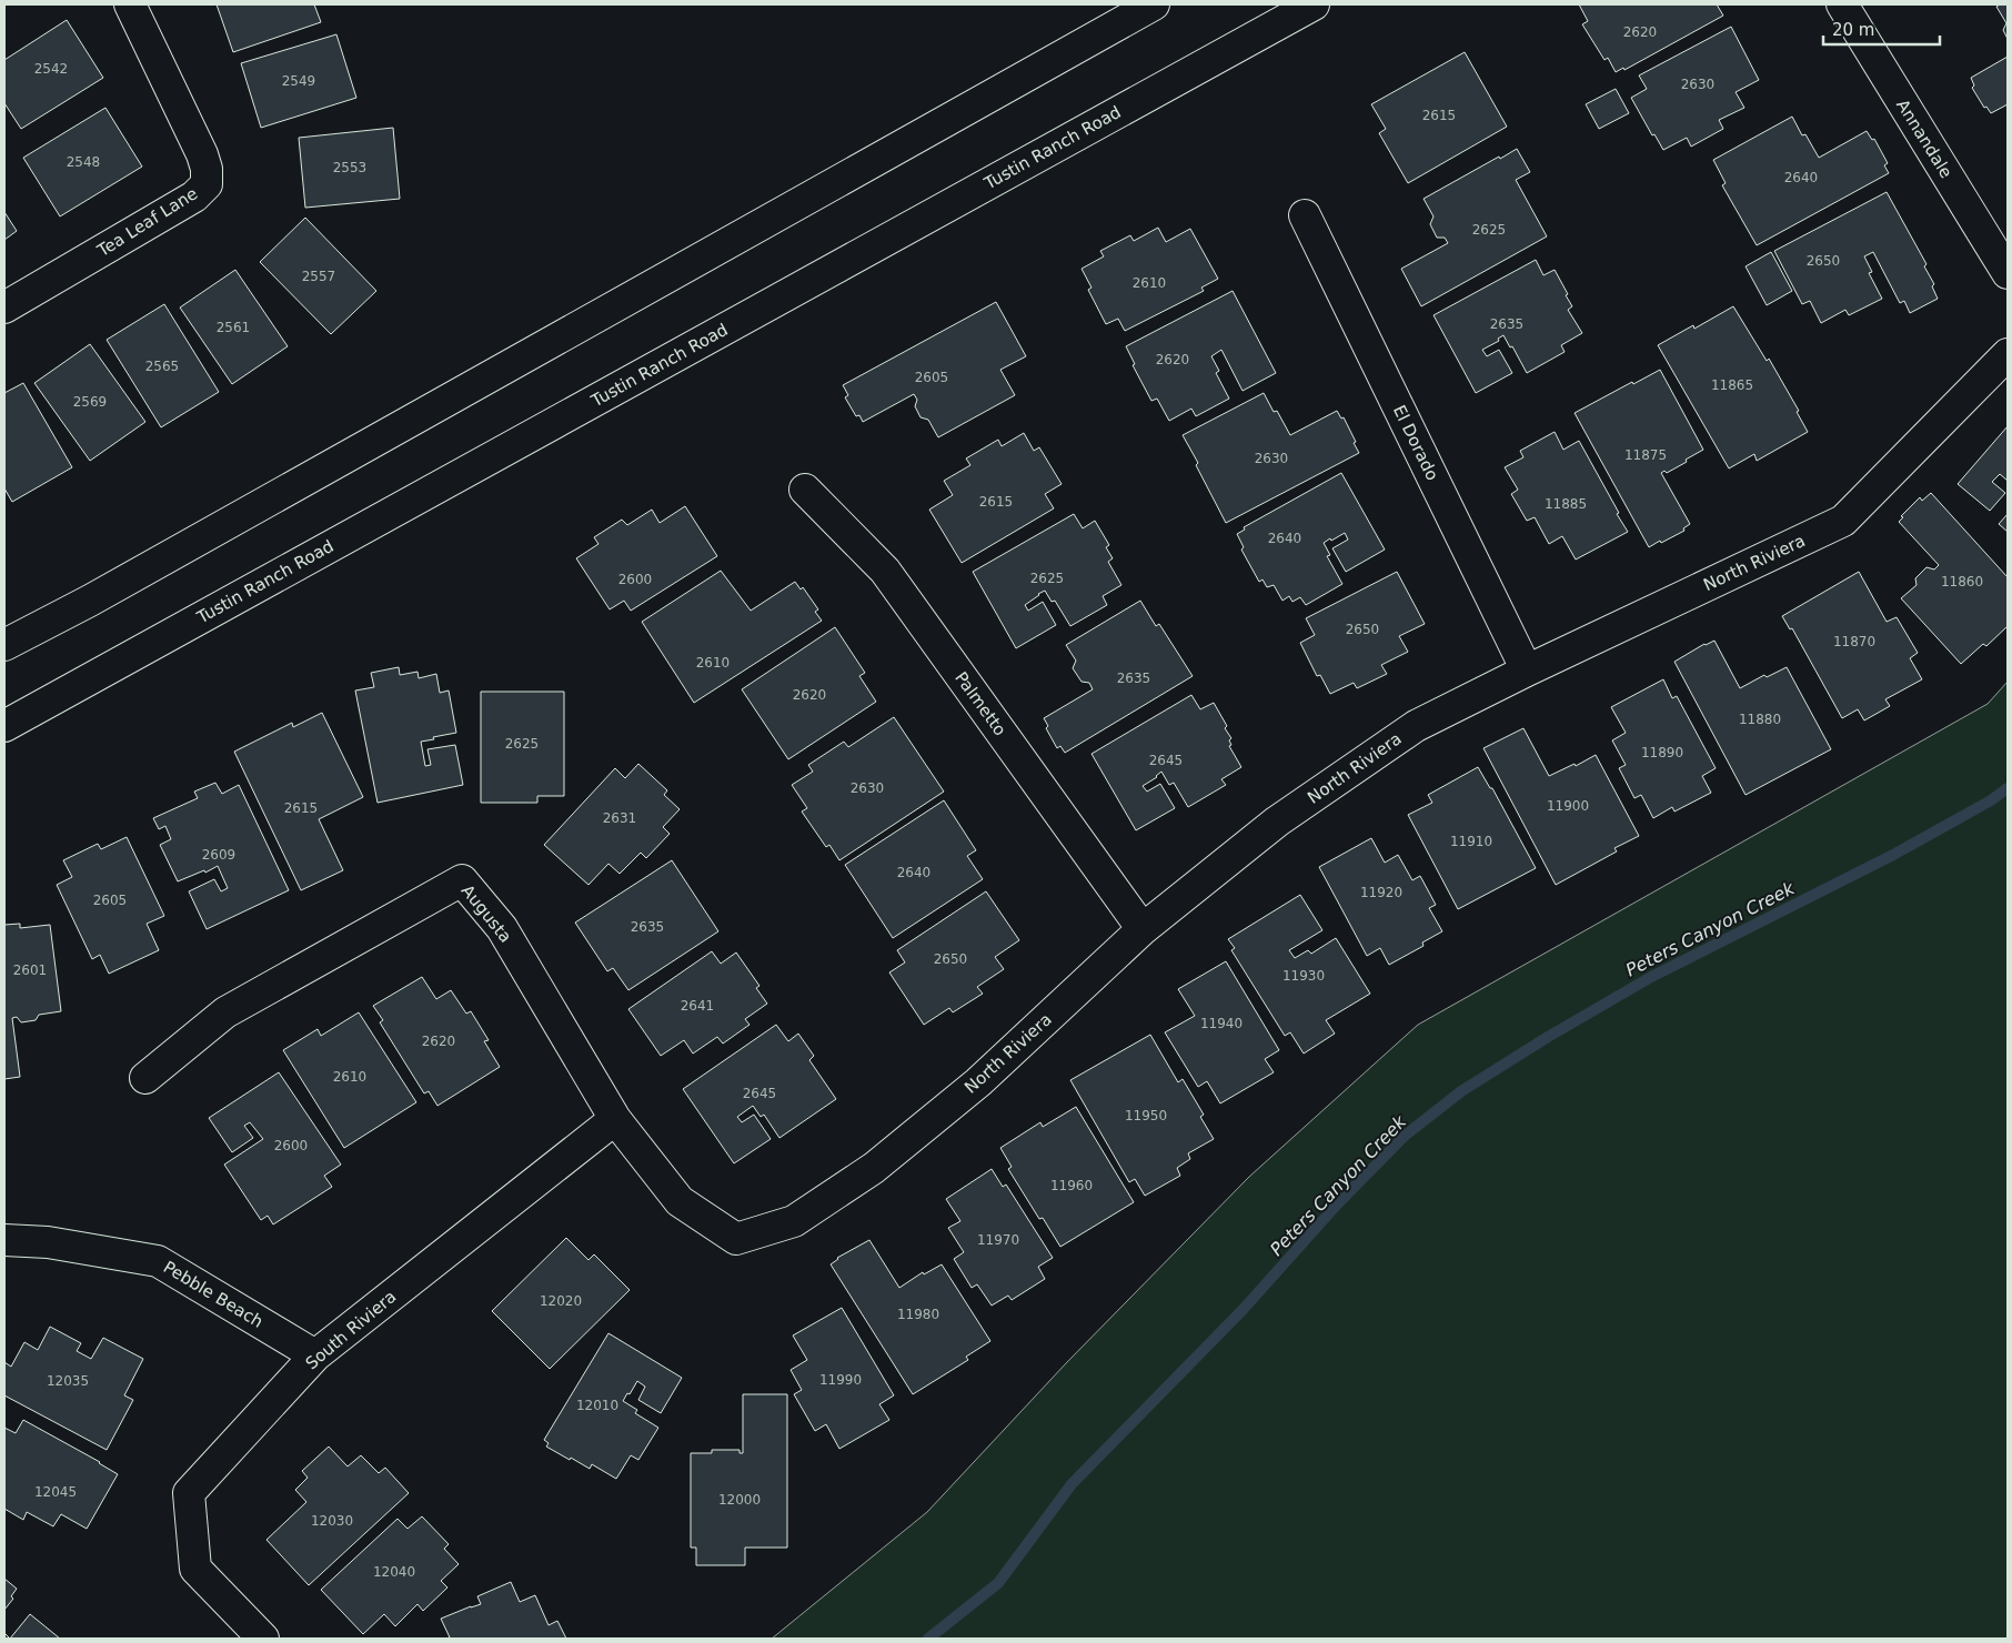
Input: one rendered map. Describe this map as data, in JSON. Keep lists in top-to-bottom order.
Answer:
{
  "streets": {
    "street": [
      "Annandale",
      "Tustin Ranch Road",
      "Tea Leaf Lane",
      "El Dorado",
      "North Riviera",
      "Palmetto",
      "Augusta",
      "Pebble Beach",
      "South Riviera"
    ]
  },
  "crossings": [
    ["El Dorado", "North Riviera"],
    ["North Riviera", "Palmetto"],
    ["North Riviera", "Augusta"],
    ["Augusta", "South Riviera"],
    ["Pebble Beach", "South Riviera"]
  ],
  "water": ["Peters Canyon Creek"],
  "house_numbers": [
    "2620",
    "2542",
    "2549",
    "2630",
    "2615",
    "2548",
    "2553",
    "2640",
    "2625",
    "2650",
    "2557",
    "2610",
    "2635",
    "2561",
    "2620",
    "2565",
    "2605",
    "11865",
    "2569",
    "11875",
    "2630",
    "2615",
    "11885",
    "2640",
    "2625",
    "2600",
    "11860",
    "2650",
    "11870",
    "2610",
    "2635",
    "2620",
    "11880",
    "2625",
    "11890",
    "2645",
    "2630",
    "11900",
    "2615",
    "2631",
    "11910",
    "2609",
    "2640",
    "11920",
    "2605",
    "2635",
    "2650",
    "2601",
    "11930",
    "2641",
    "11940",
    "2620",
    "2610",
    "2645",
    "11950",
    "2600",
    "11960",
    "11970",
    "12020",
    "11980",
    "11990",
    "12035",
    "12010",
    "12045",
    "12000",
    "12030",
    "12040"
  ],
  "scale_bar": "20 m"
}
